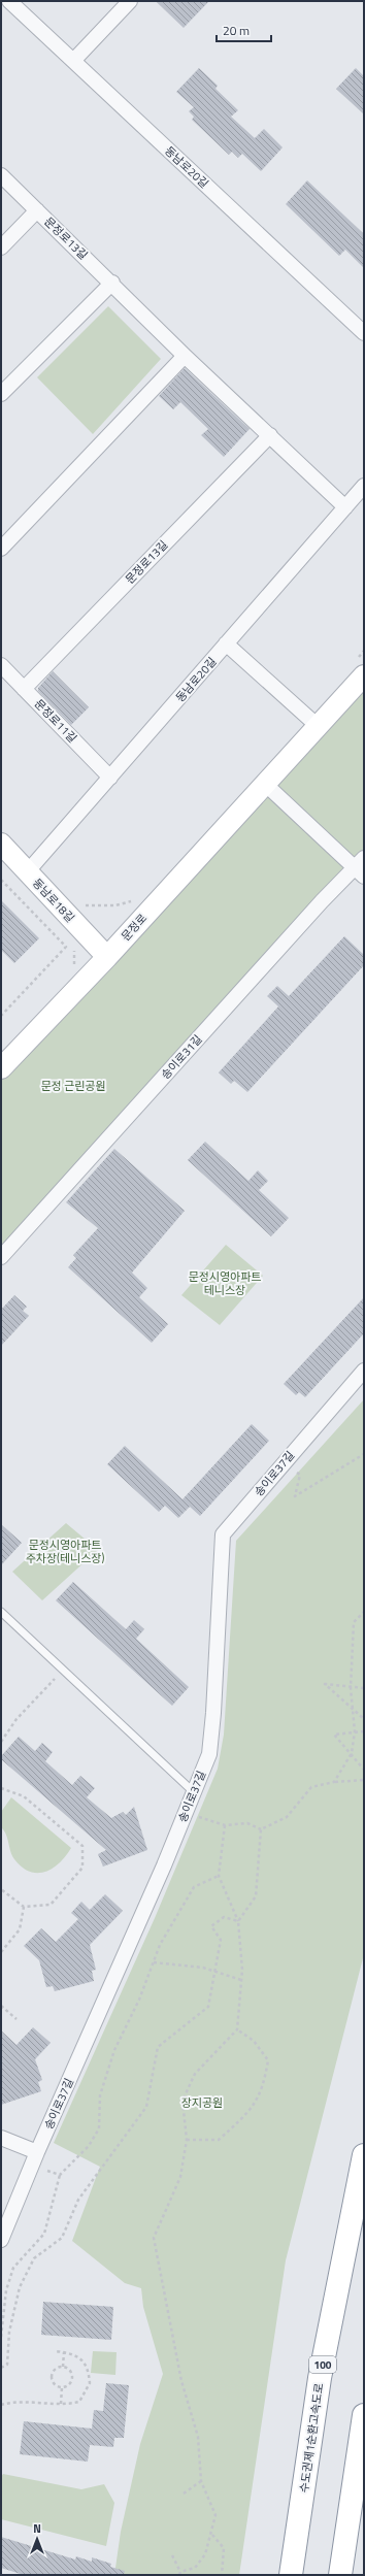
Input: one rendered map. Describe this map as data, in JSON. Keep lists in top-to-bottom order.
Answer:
{
  "streets": {
    "highway": ["100", "수도권제1순환고속도로"],
    "street": [
      "동남로20길",
      "문정로13길",
      "문정로11길",
      "동남로18길",
      "문정로",
      "송이로31길",
      "송이로37길"
    ]
  },
  "crossings": [
    ["동남로20길", "문정로13길"],
    ["동남로20길", "문정로11길"],
    ["동남로20길", "동남로18길"],
    ["문정로13길", "문정로11길"],
    ["동남로18길", "문정로"]
  ],
  "parks": [
    "문정 근린공원",
    "문정시영아파트 테니스장",
    "문정시영아파트 주차장(테니스장)",
    "장지공원"
  ],
  "scale_bar": "20 m",
  "north": "top"
}
